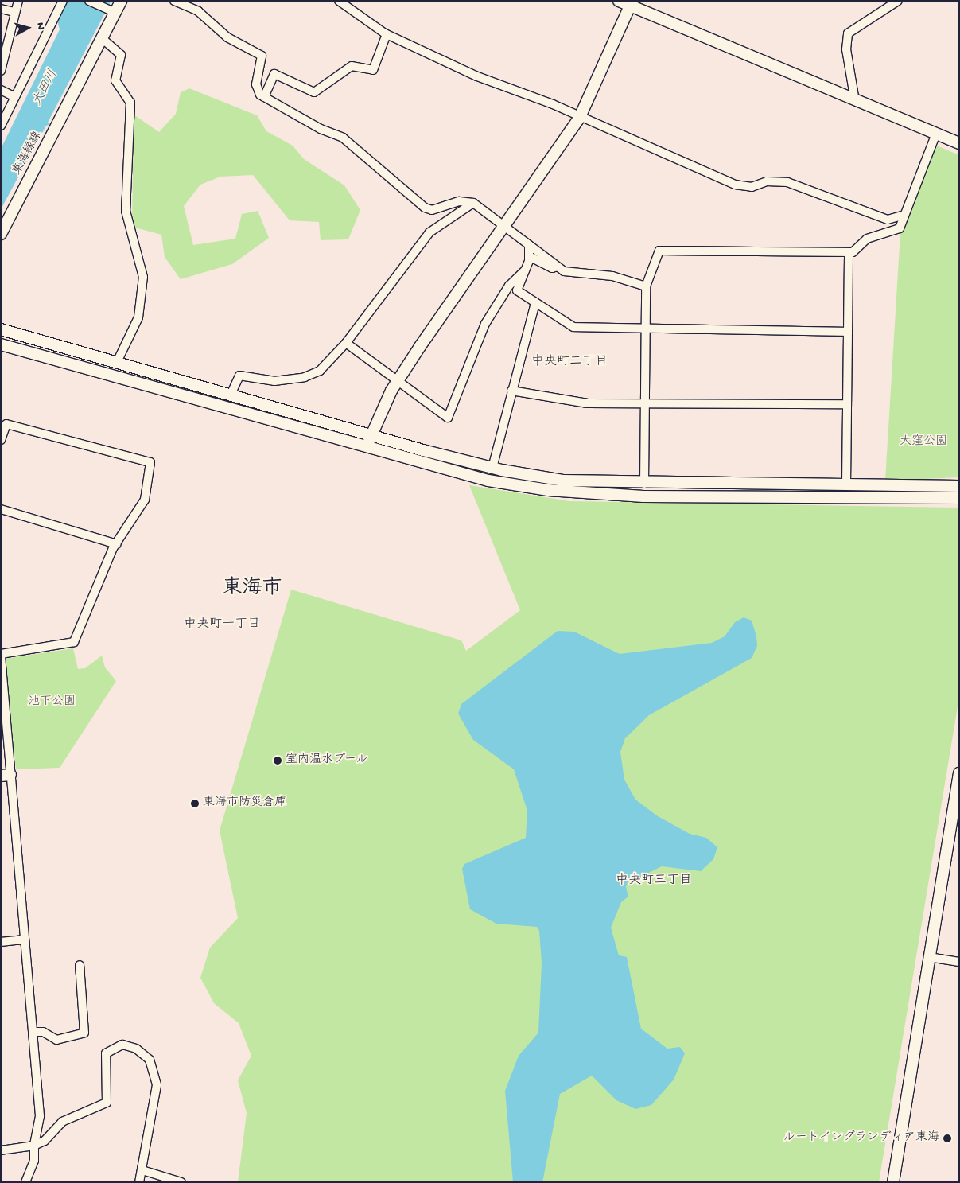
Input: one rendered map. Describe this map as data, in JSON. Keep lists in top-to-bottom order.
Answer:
{
  "streets": {
    "street": ["東海緑線"]
  },
  "districts": [
    "中央町二丁目",
    "東海市",
    "中央町一丁目",
    "中央町三丁目"
  ],
  "water": ["大田川"],
  "parks": ["大窪公園", "池下公園"],
  "places": ["室内温水プール", "東海市防災倉庫", "ルートイングランディア東海"],
  "north": "right"
}
